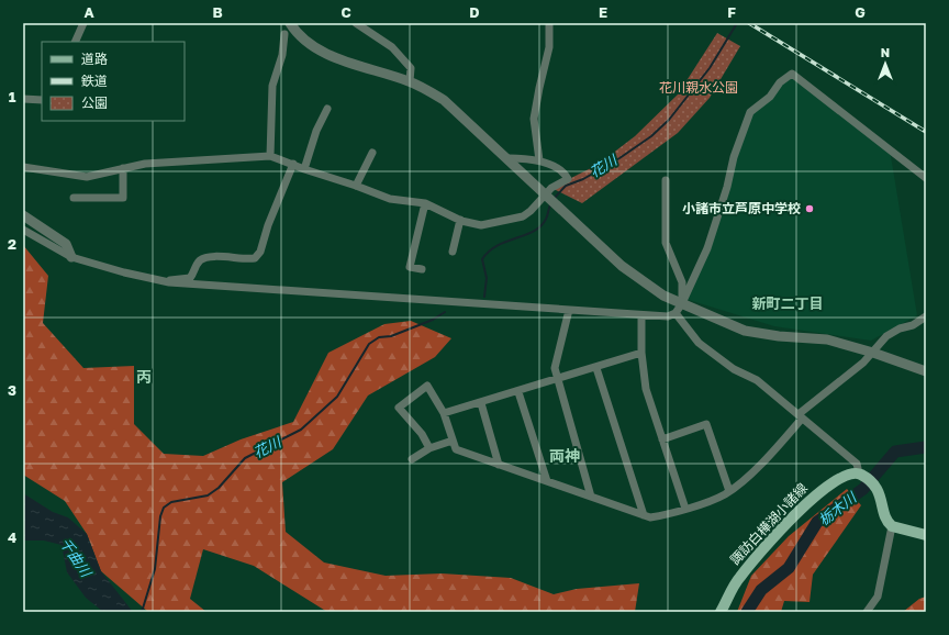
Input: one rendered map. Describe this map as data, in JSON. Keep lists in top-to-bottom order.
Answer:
{
  "streets": {
    "main road": ["諏訪白樺湖小諸線"]
  },
  "districts": ["新町二丁目", "丙", "両神"],
  "water": ["花川", "栃木川", "千曲川"],
  "parks": ["花川親水公園"],
  "places": ["小諸市立芦原中学校"],
  "legend": ["道路", "鉄道", "公園"],
  "north": "top",
  "grid": {
    "columns": [
      "A",
      "B",
      "C",
      "D",
      "E",
      "F",
      "G"
    ],
    "rows": [
      "1",
      "2",
      "3",
      "4"
    ]
  }
}
